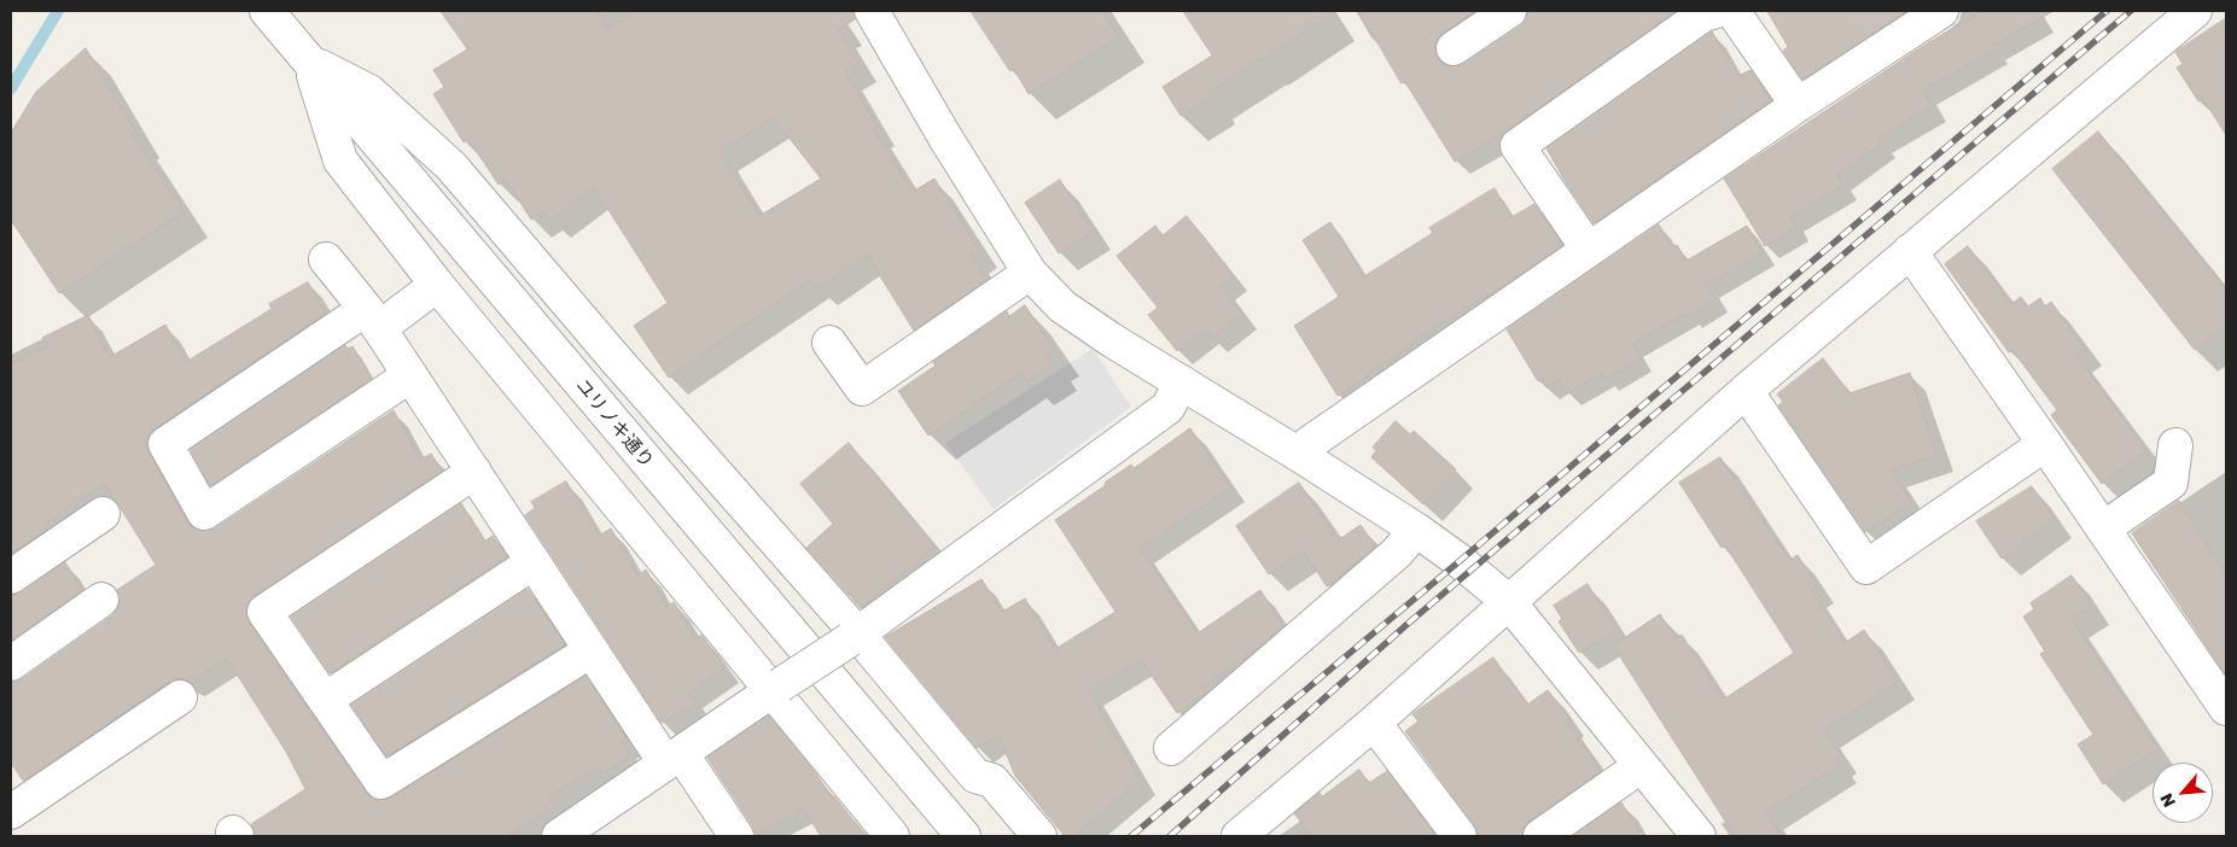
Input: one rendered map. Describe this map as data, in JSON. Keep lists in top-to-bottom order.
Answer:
{
  "streets": {
    "street": ["ユリノキ通り"]
  },
  "north": "bottom left"
}
